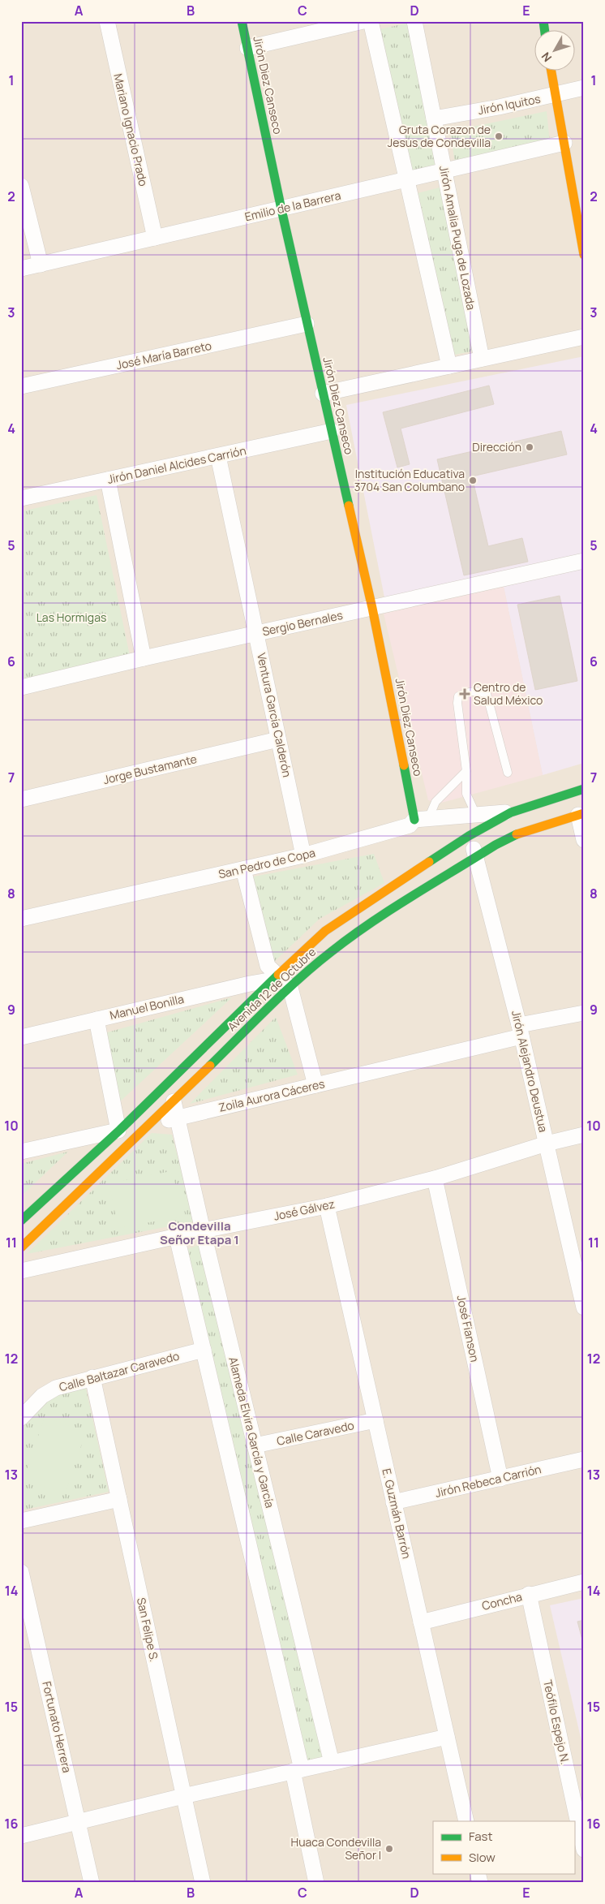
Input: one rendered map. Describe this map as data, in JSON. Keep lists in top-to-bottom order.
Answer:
{
  "streets": {
    "main road": ["Jirón Diez Canseco", "Avenida 12 de Octubre"],
    "street": [
      "Jirón Iquitos",
      "Mariano Ignacio Prado",
      "Emilio de la Barrera",
      "Jirón Amalia Puga de Lozada",
      "José María Barreto",
      "Jirón Daniel Alcides Carrión",
      "Sergio Bernales",
      "Ventura García Calderón",
      "Jorge Bustamante",
      "San Pedro de Copa",
      "Manuel Bonilla",
      "Jirón Alejandro Deustua",
      "Zoila Aurora Cáceres",
      "José Gálvez",
      "José Fianson",
      "Calle Baltazar Caravedo",
      "Alameda Elvira García y García",
      "Calle Caravedo",
      "Jirón Rebeca Carrión",
      "E. Guzmán Barrón",
      "Concha",
      "San Felipe S.",
      "Teófilo Espejo N.",
      "Fortunato Herrera"
    ]
  },
  "crossings": [
    ["Jirón Diez Canseco", "Emilio de la Barrera"],
    ["Jirón Diez Canseco", "José María Barreto"],
    ["Jirón Diez Canseco", "Jirón Daniel Alcides Carrión"],
    ["Jirón Diez Canseco", "Sergio Bernales"],
    ["Jirón Diez Canseco", "San Pedro de Copa"],
    ["Jirón Iquitos", "Jirón Amalia Puga de Lozada"],
    ["Mariano Ignacio Prado", "Emilio de la Barrera"],
    ["Emilio de la Barrera", "Jirón Amalia Puga de Lozada"],
    ["Jirón Daniel Alcides Carrión", "Ventura García Calderón"],
    ["Sergio Bernales", "Ventura García Calderón"],
    ["Ventura García Calderón", "Jorge Bustamante"],
    ["Ventura García Calderón", "San Pedro de Copa"],
    ["San Pedro de Copa", "Avenida 12 de Octubre"],
    ["Avenida 12 de Octubre", "Manuel Bonilla"],
    ["Avenida 12 de Octubre", "Jirón Alejandro Deustua"],
    ["Avenida 12 de Octubre", "Zoila Aurora Cáceres"],
    ["Avenida 12 de Octubre", "Alameda Elvira García y García"],
    ["Jirón Alejandro Deustua", "Zoila Aurora Cáceres"],
    ["Jirón Alejandro Deustua", "José Gálvez"],
    ["Zoila Aurora Cáceres", "Alameda Elvira García y García"],
    ["José Gálvez", "José Fianson"],
    ["José Gálvez", "Alameda Elvira García y García"],
    ["José Gálvez", "E. Guzmán Barrón"],
    ["José Fianson", "Jirón Rebeca Carrión"],
    ["Calle Baltazar Caravedo", "San Felipe S."],
    ["Alameda Elvira García y García", "Calle Caravedo"],
    ["Calle Caravedo", "E. Guzmán Barrón"],
    ["Jirón Rebeca Carrión", "E. Guzmán Barrón"],
    ["E. Guzmán Barrón", "Concha"],
    ["Concha", "Teófilo Espejo N."]
  ],
  "districts": ["Condevilla Señor Etapa 1"],
  "parks": ["Las Hormigas"],
  "places": {
    "other": [
      "Gruta Corazon de Jesus de Condevilla",
      "Dirección",
      "Institución Educativa 3704 San Columbano",
      "Huaca Condevilla Señor I"
    ],
    "health": ["Centro de Salud México"]
  },
  "legend": ["Fast", "Slow"],
  "north": "bottom left",
  "grid": {
    "columns": [
      "A",
      "B",
      "C",
      "D",
      "E"
    ],
    "rows": [
      "1",
      "2",
      "3",
      "4",
      "5",
      "6",
      "7",
      "8",
      "9",
      "10",
      "11",
      "12",
      "13",
      "14",
      "15",
      "16"
    ]
  }
}
